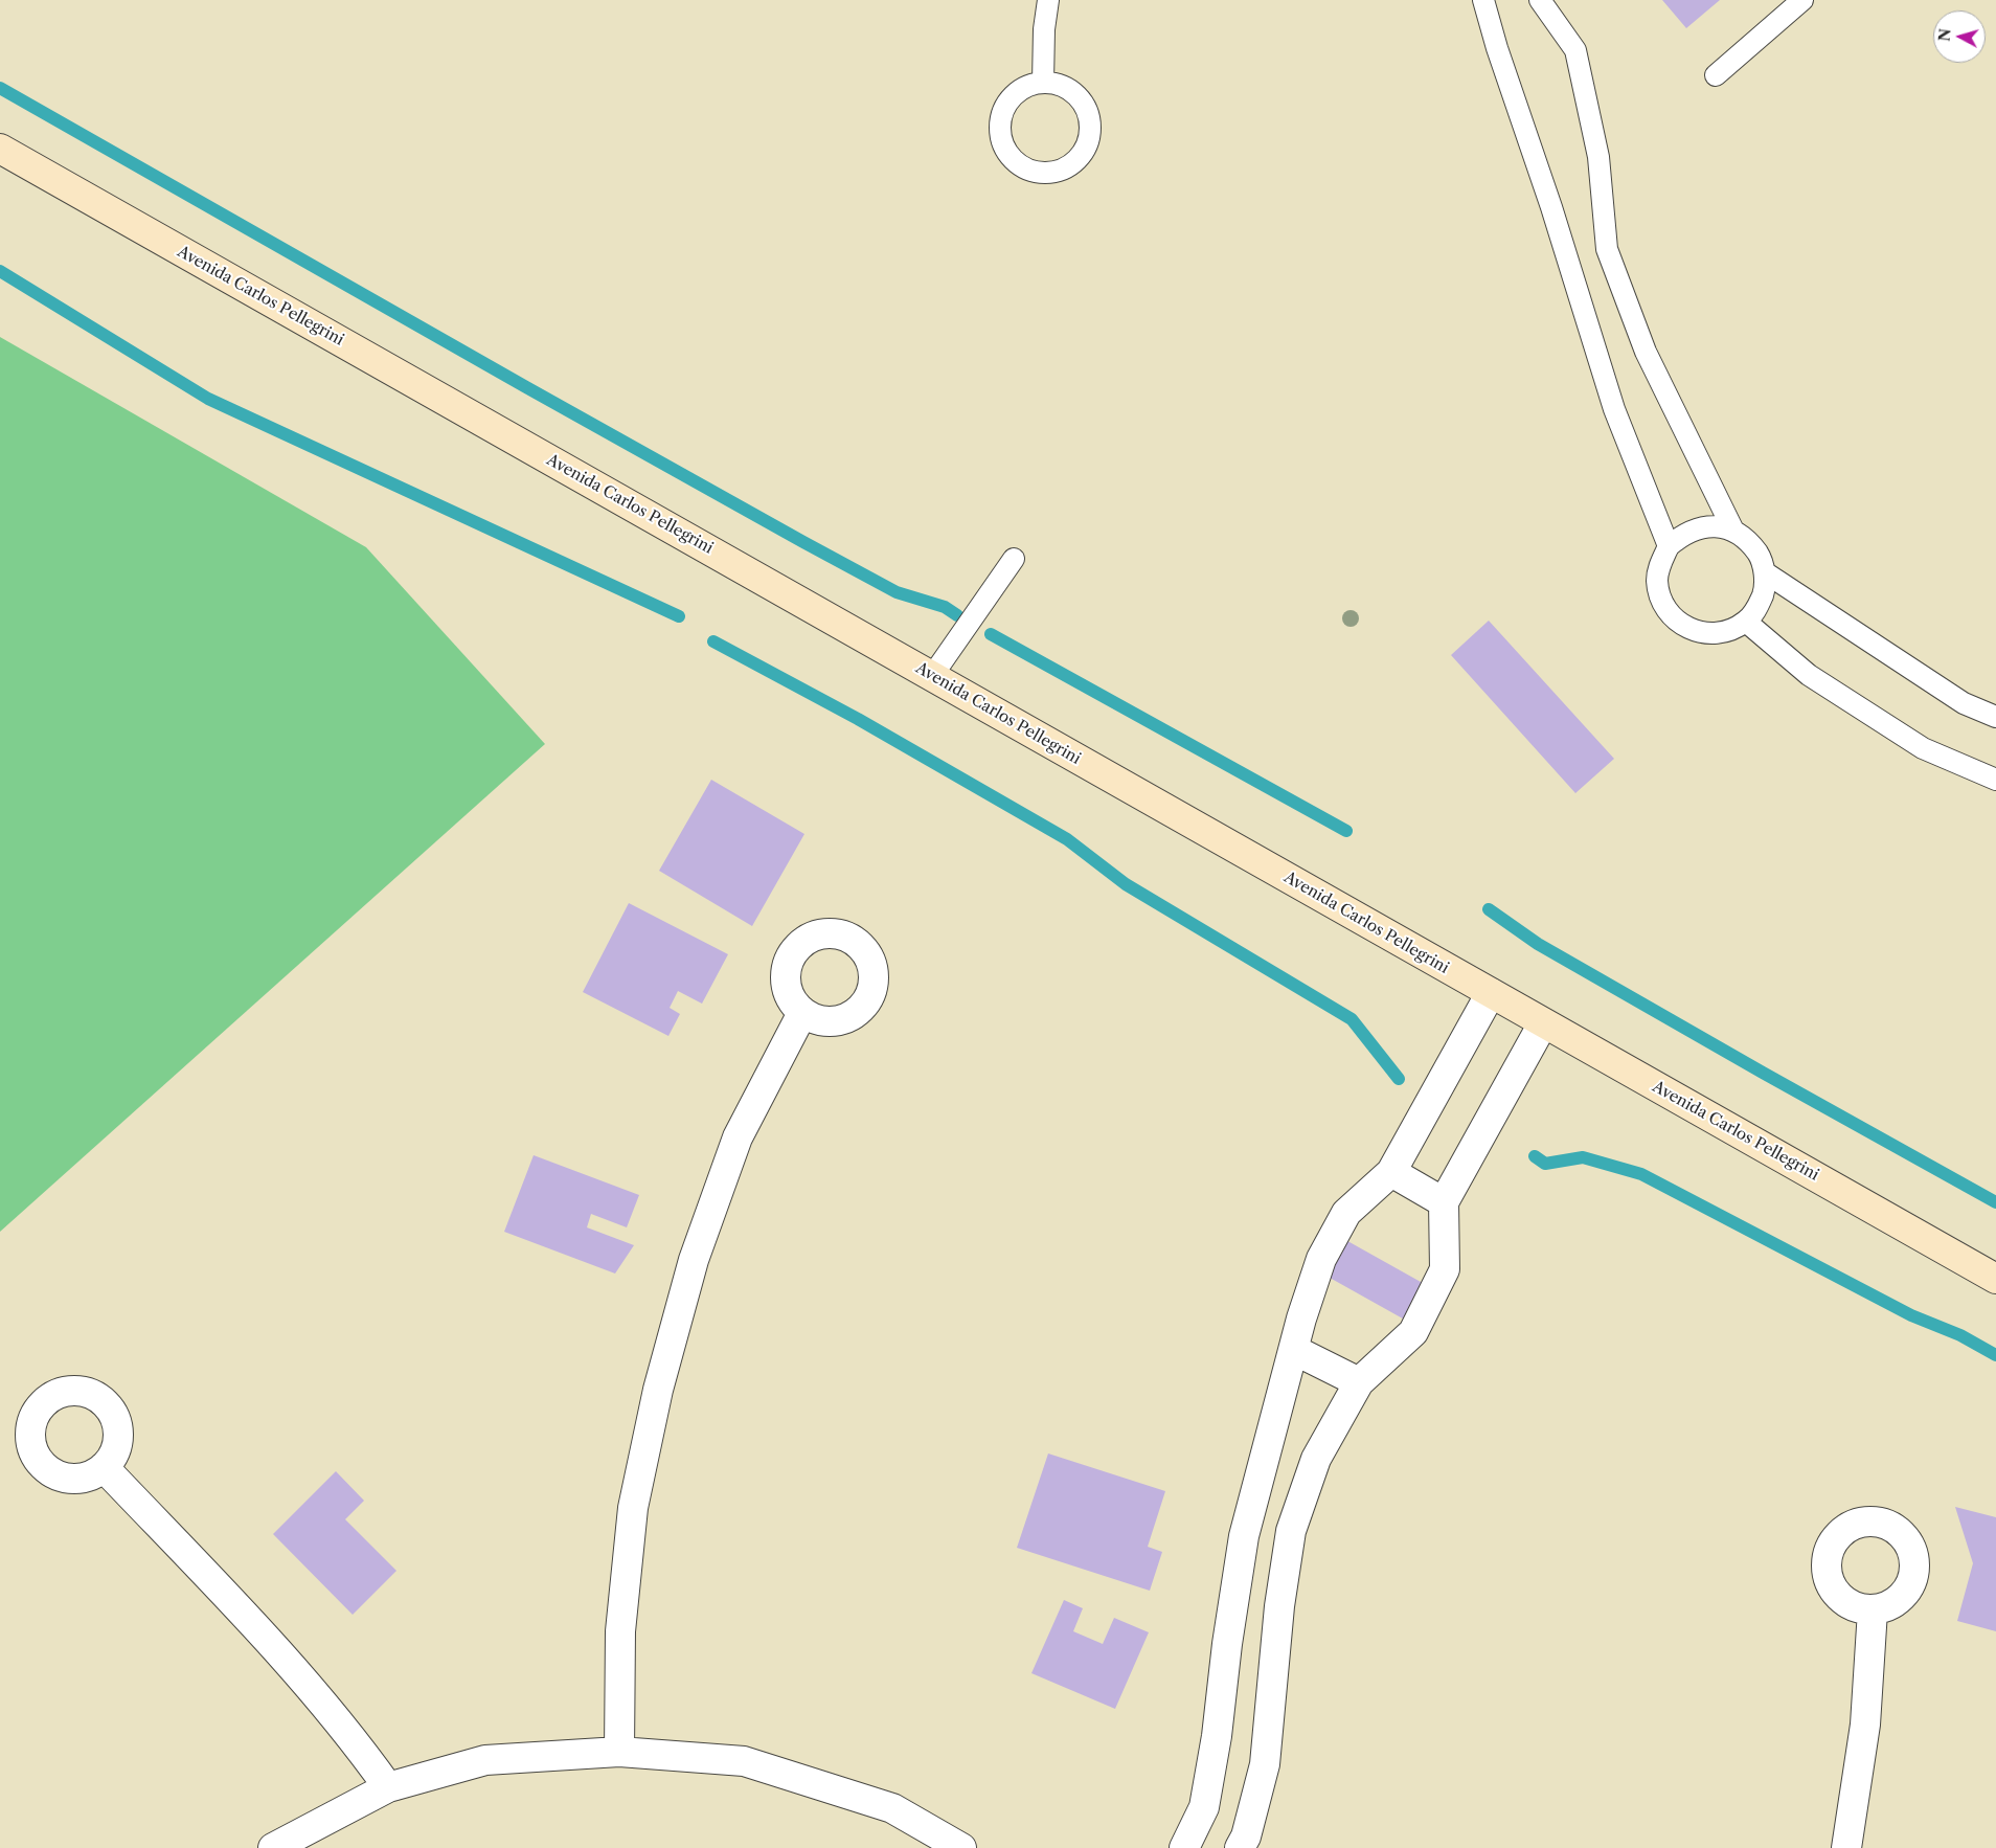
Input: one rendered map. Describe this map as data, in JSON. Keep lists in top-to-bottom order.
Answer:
{
  "streets": {
    "main road": ["Avenida Carlos Pellegrini"]
  },
  "north": "left"
}
